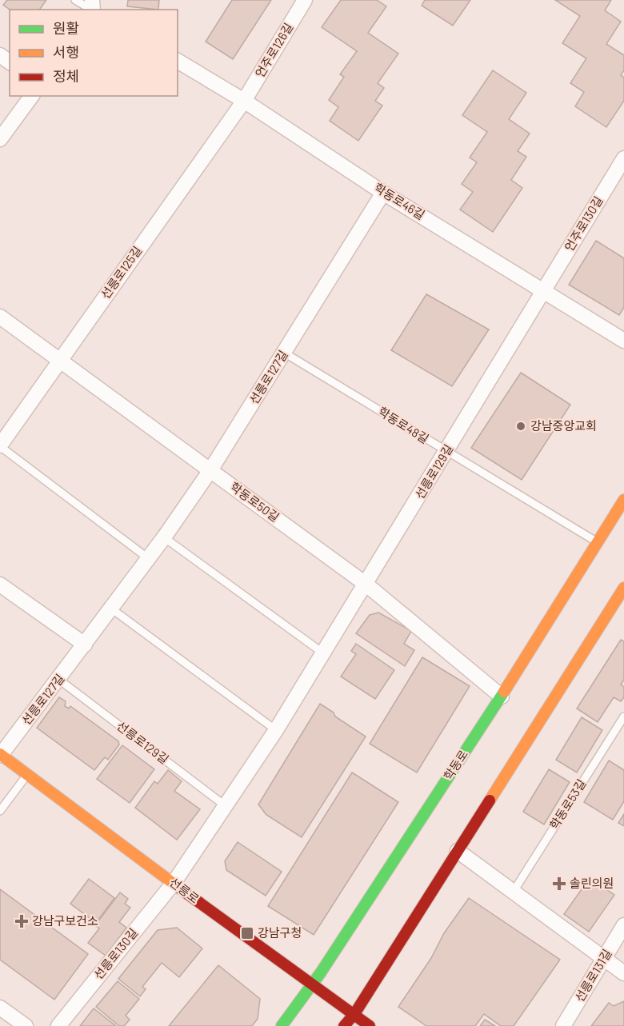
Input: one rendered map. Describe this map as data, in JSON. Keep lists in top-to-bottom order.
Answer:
{
  "streets": {
    "main road": ["학동로", "선릉로"],
    "street": [
      "언주로126길",
      "학동로46길",
      "언주로130길",
      "선릉로125길",
      "선릉로127길",
      "선릉로129길",
      "학동로50길",
      "선릉로130길",
      "선릉로131길"
    ],
    "lane": ["학동로48길", "학동로53길"]
  },
  "crossings": [
    ["언주로126길", "학동로46길"],
    ["언주로126길", "선릉로125길"],
    ["학동로46길", "언주로130길"],
    ["학동로46길", "선릉로125길"],
    ["학동로46길", "선릉로127길"],
    ["학동로46길", "선릉로129길"],
    ["언주로130길", "선릉로129길"],
    ["선릉로125길", "학동로50길"],
    ["선릉로127길", "학동로48길"],
    ["선릉로127길", "선릉로129길"],
    ["선릉로127길", "학동로50길"],
    ["선릉로127길", "선릉로"],
    ["학동로48길", "선릉로129길"],
    ["학동로48길", "학동로"],
    ["선릉로129길", "학동로50길"],
    ["선릉로129길", "선릉로"],
    ["선릉로129길", "선릉로130길"],
    ["학동로50길", "학동로"],
    ["학동로", "선릉로"],
    ["선릉로", "선릉로130길"]
  ],
  "places": {
    "other": ["강남중앙교회"],
    "health": ["솔린의원", "강남구보건소"],
    "transit": ["강남구청"]
  },
  "legend": ["원활", "서행", "정체"]
}
